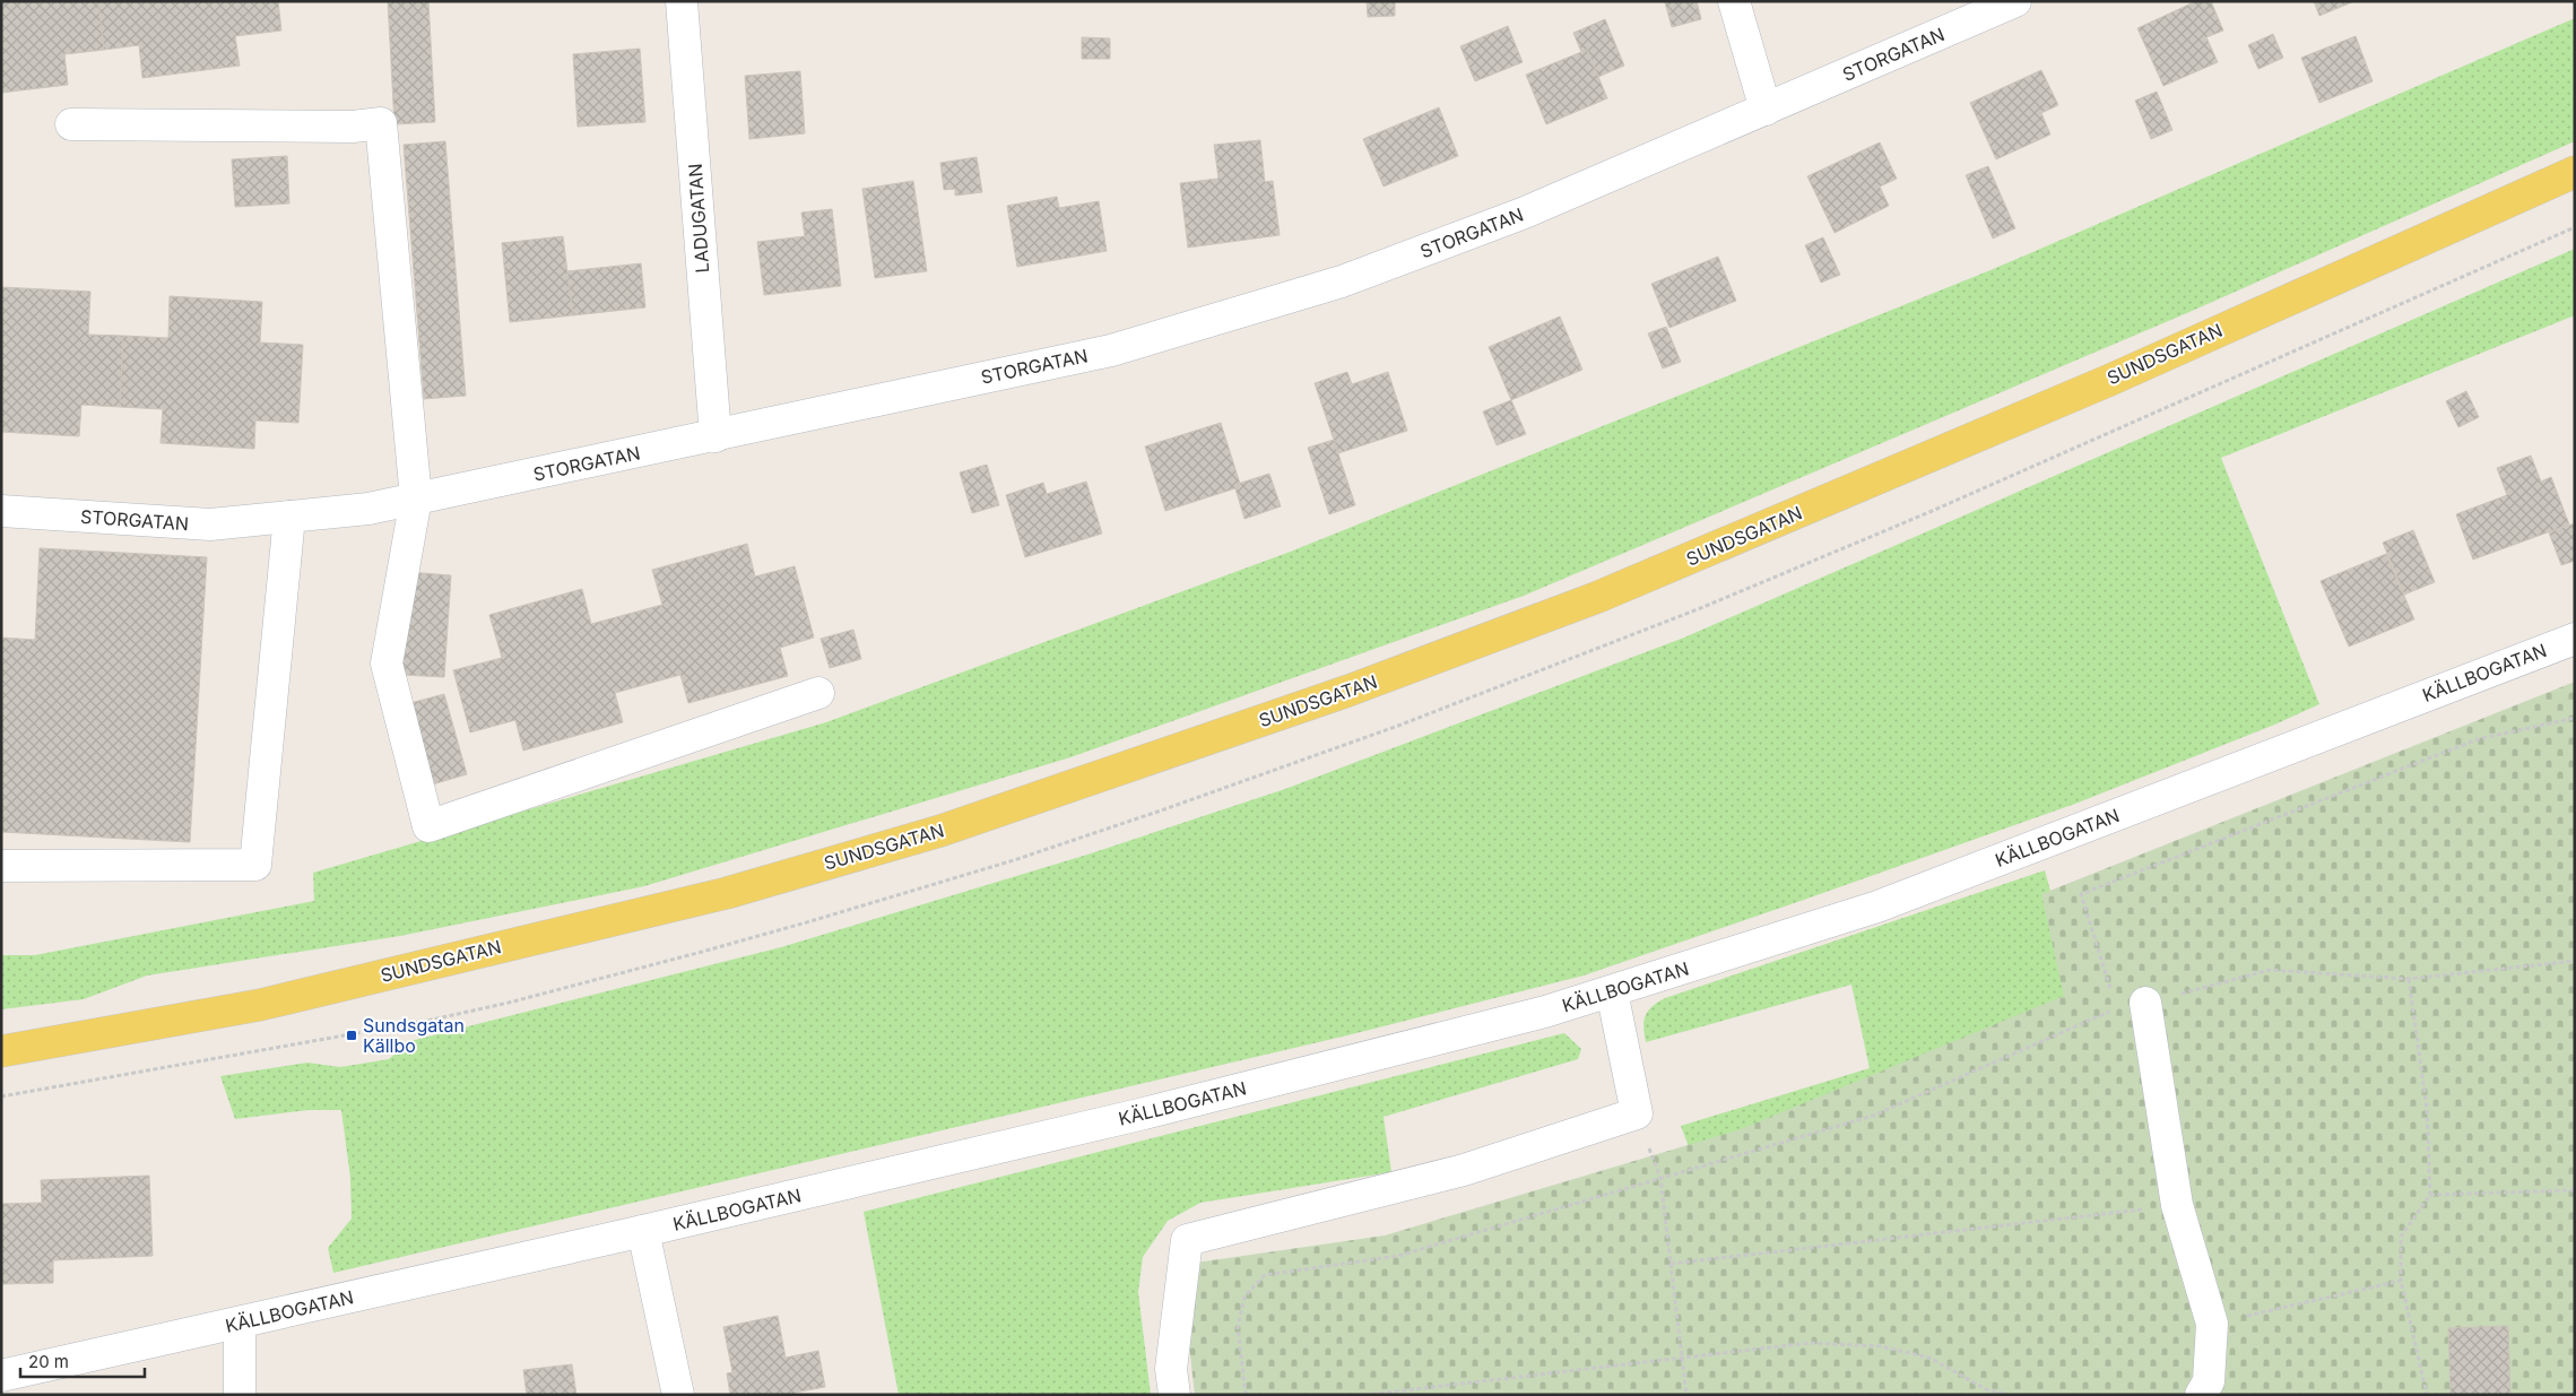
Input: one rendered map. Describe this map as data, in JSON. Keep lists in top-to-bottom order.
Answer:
{
  "streets": {
    "main road": ["SUNDSGATAN"],
    "street": ["STORGATAN", "LADUGATAN", "KÄLLBOGATAN"]
  },
  "crossings": [
    ["STORGATAN", "LADUGATAN"]
  ],
  "places": {
    "transit": ["Sundsgatan Källbo"]
  },
  "scale_bar": "20 m"
}
